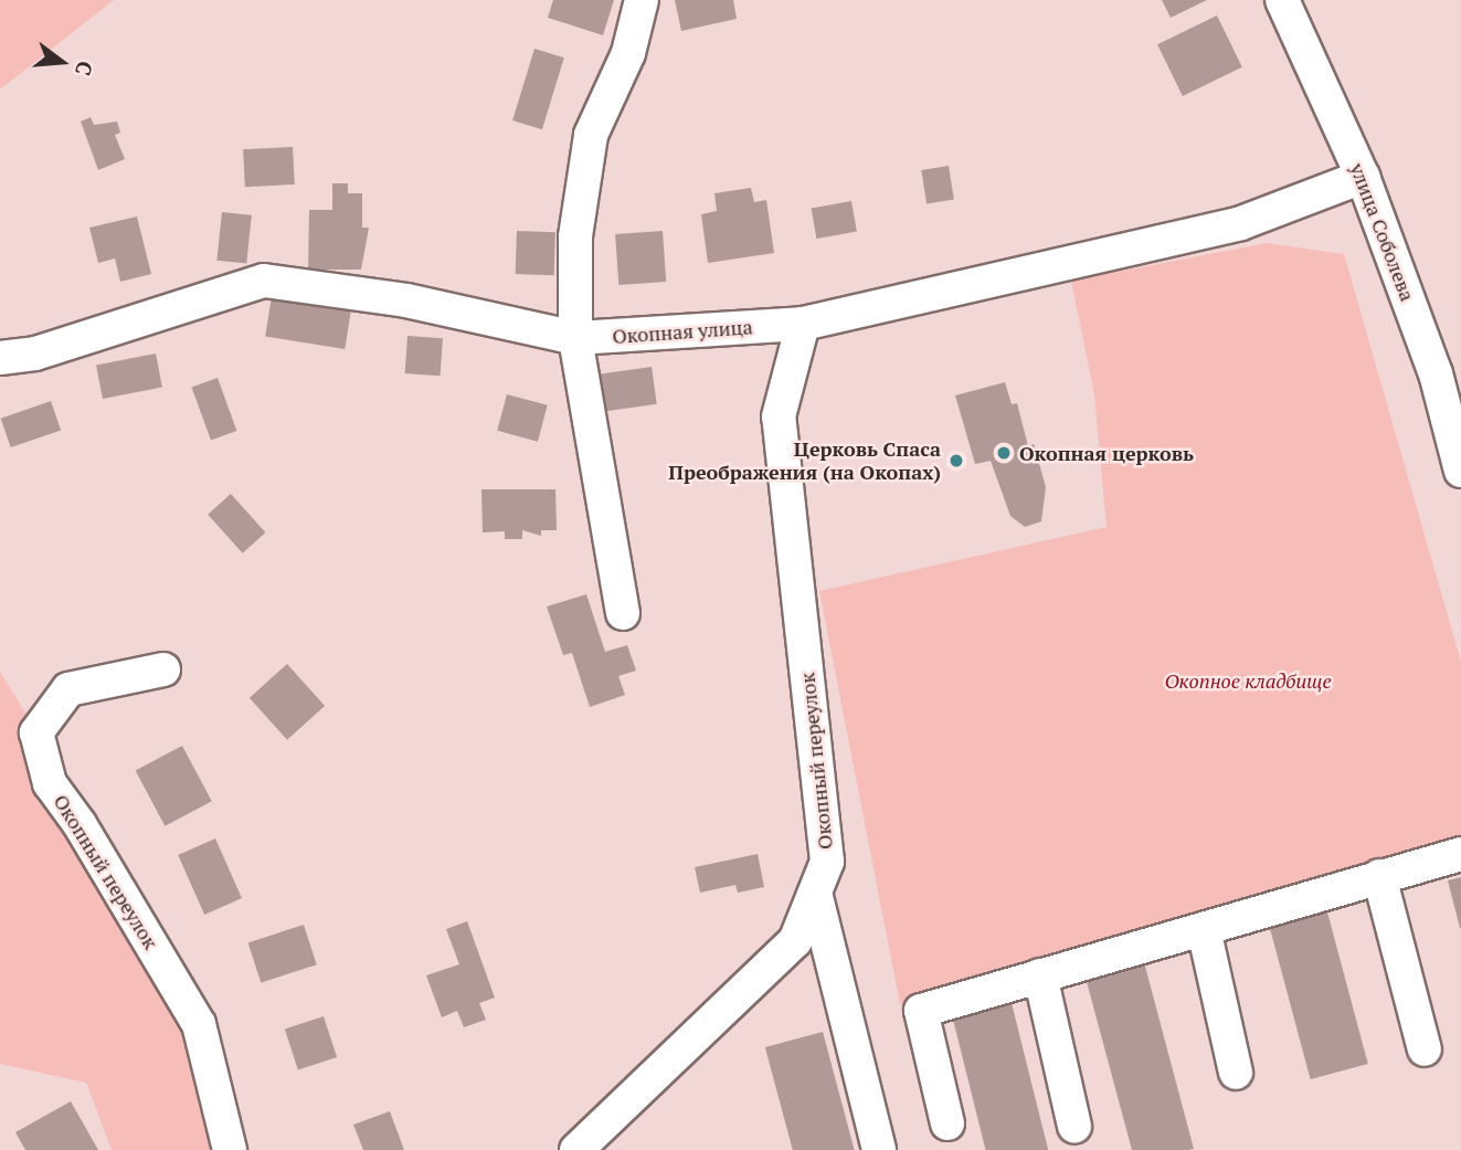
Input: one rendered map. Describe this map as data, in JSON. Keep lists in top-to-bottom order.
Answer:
{
  "streets": {
    "street": ["улица Соболева", "Окопная улица", "Окопный переулок"]
  },
  "crossings": [
    ["улица Соболева", "Окопная улица"],
    ["Окопная улица", "Окопный переулок"]
  ],
  "parks": ["Окопное кладбище"],
  "places": ["Окопная церковь", "Церковь Спаса Преображения (на Окопах)"],
  "north": "right"
}
